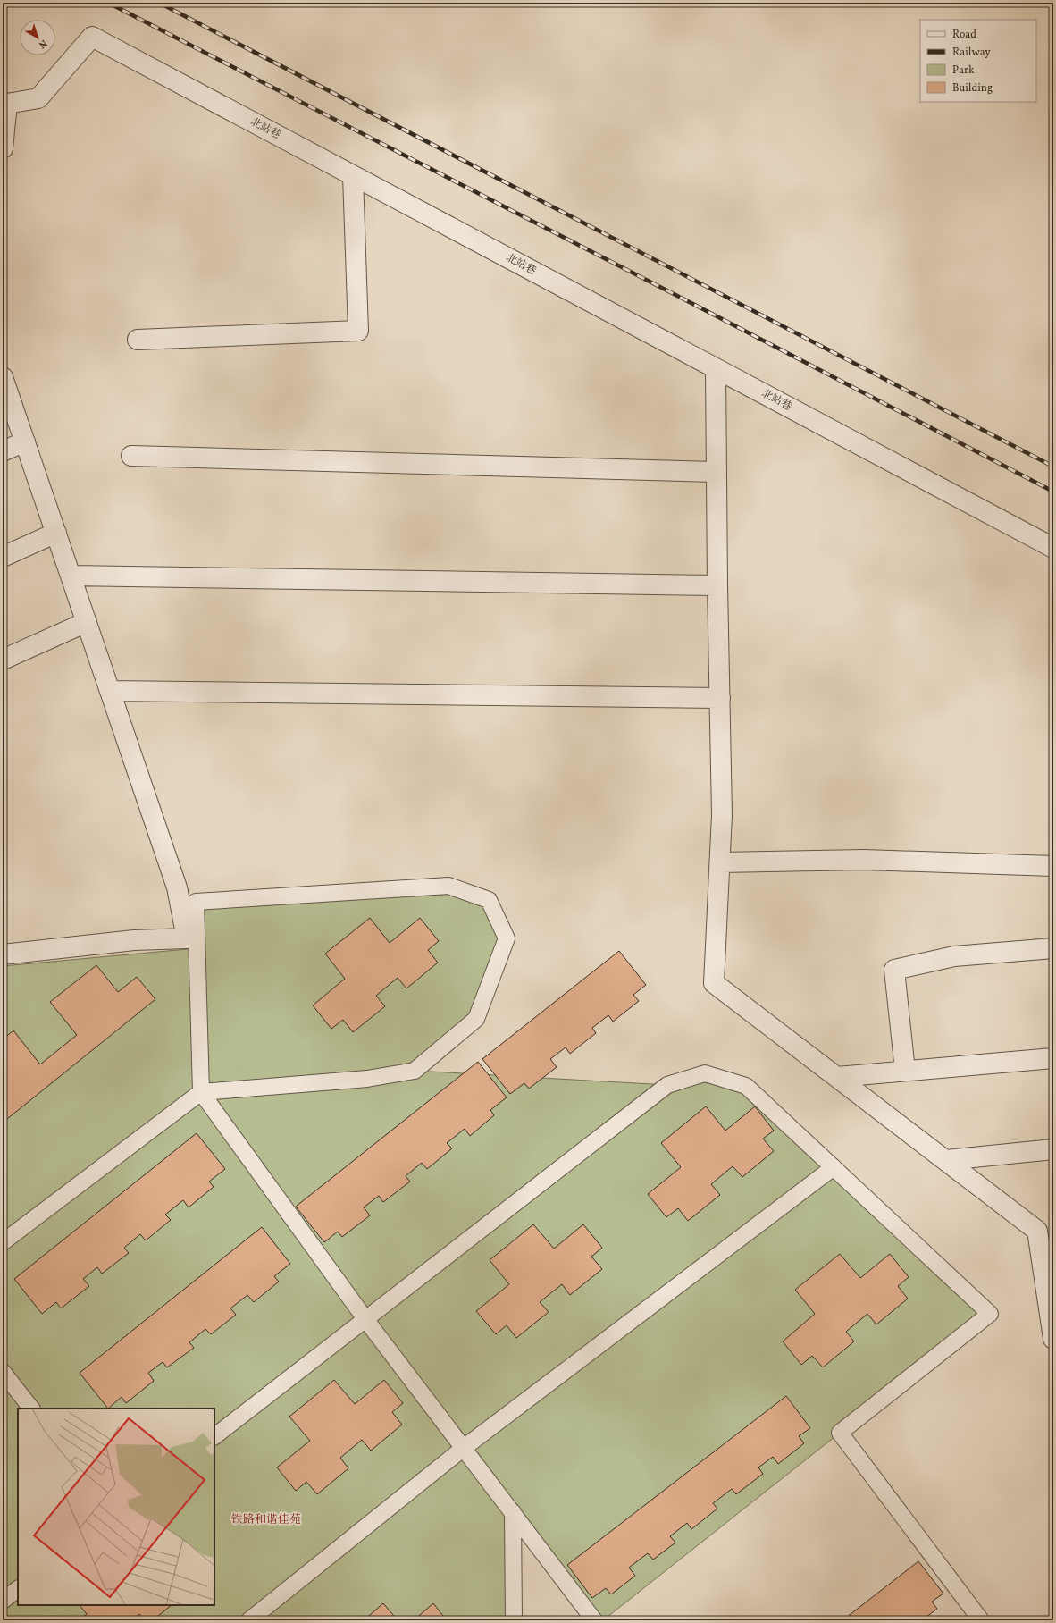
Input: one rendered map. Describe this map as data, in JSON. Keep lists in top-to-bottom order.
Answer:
{
  "streets": {
    "street": ["北站巷"]
  },
  "districts": ["铁路和谐佳苑"],
  "legend": [
    "Road",
    "Railway",
    "Park",
    "Building"
  ],
  "north": "bottom right"
}
